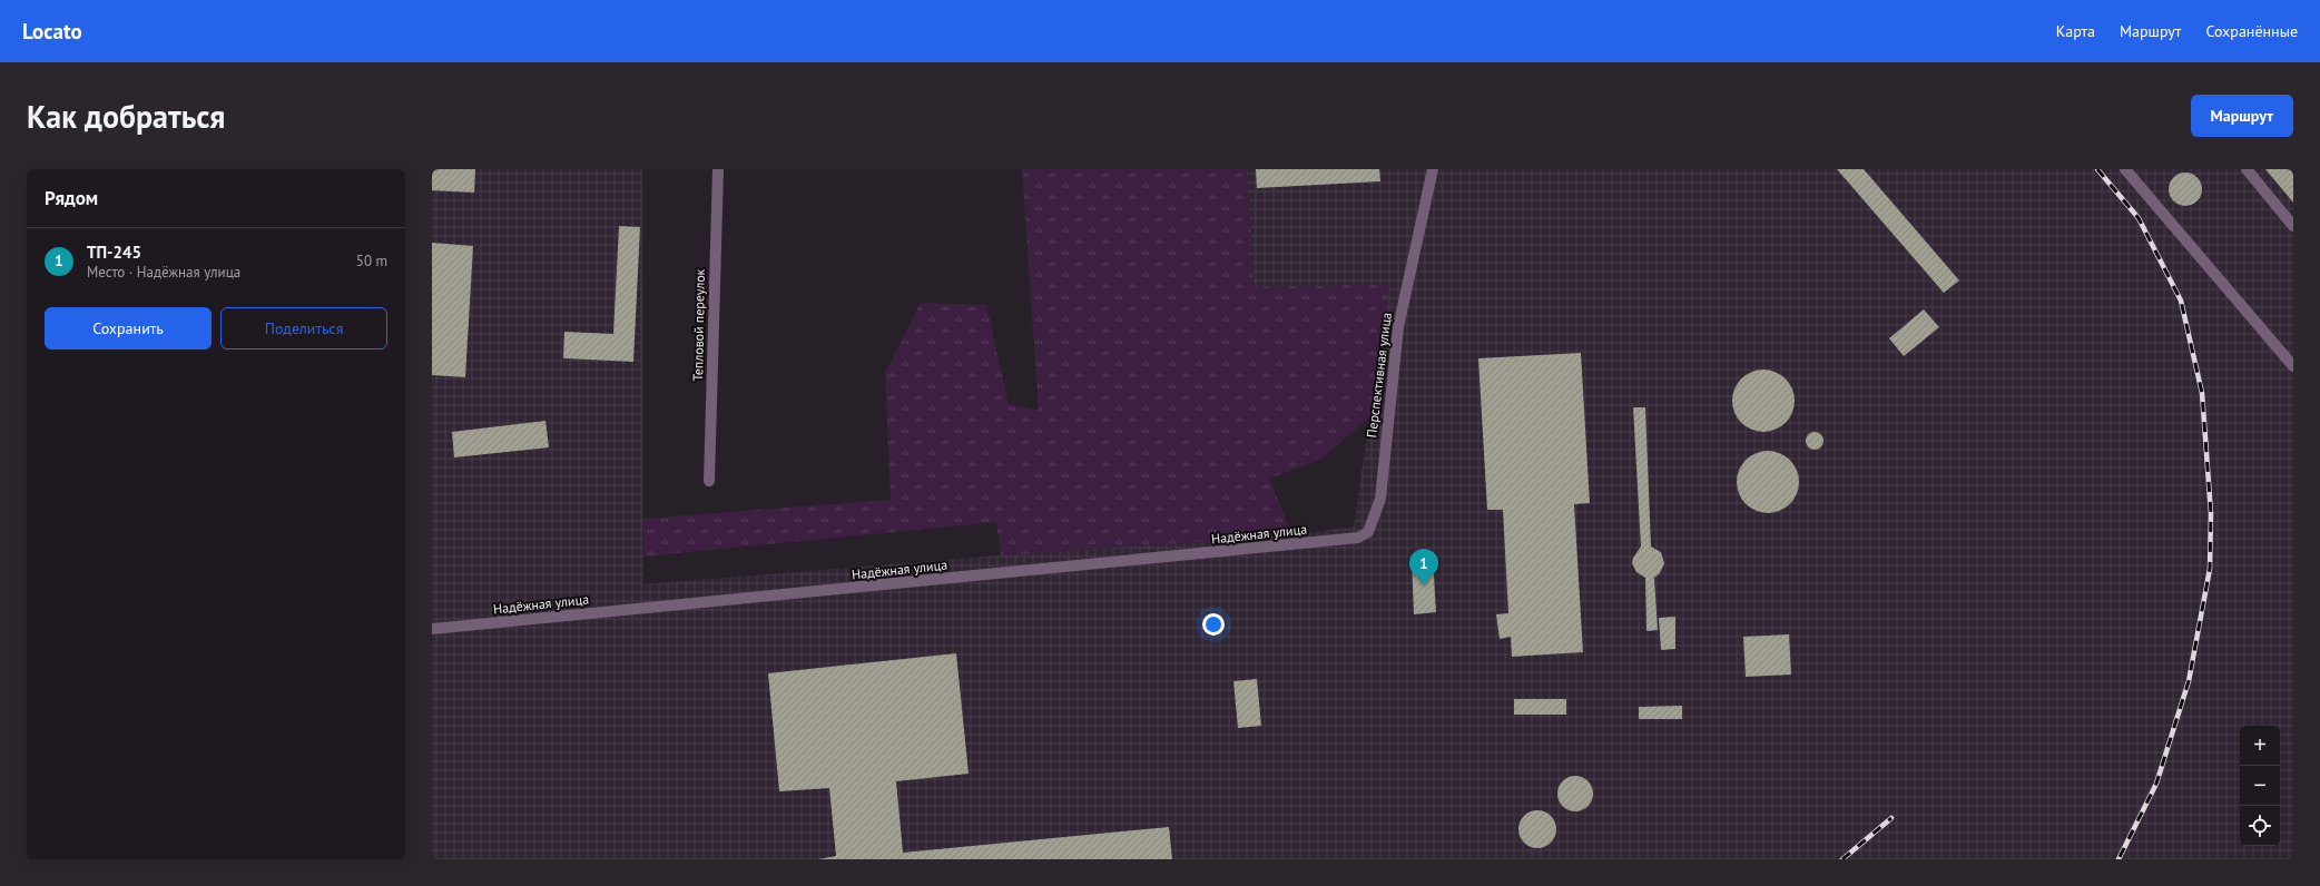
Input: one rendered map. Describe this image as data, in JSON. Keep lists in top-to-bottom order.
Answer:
{
  "streets": {
    "street": ["Тепловой переулок", "Перспективная улица", "Надёжная улица"]
  },
  "crossings": [
    ["Перспективная улица", "Надёжная улица"]
  ],
  "page": {
    "header": "Locato",
    "nav": ["Карта", "Маршрут", "Сохранённые"],
    "buttons": [
      "Маршрут",
      ["Сохранить", "Поделиться"]
    ],
    "title": "Как добраться",
    "heading": "Рядом",
    "list": [
      {
        "mark": "1",
        "name": "ТП-245",
        "note": "Место · Надёжная улица",
        "value": "50 m"
      }
    ],
    "pins": "1",
    "map_buttons": ["+", "−"]
  }
}
